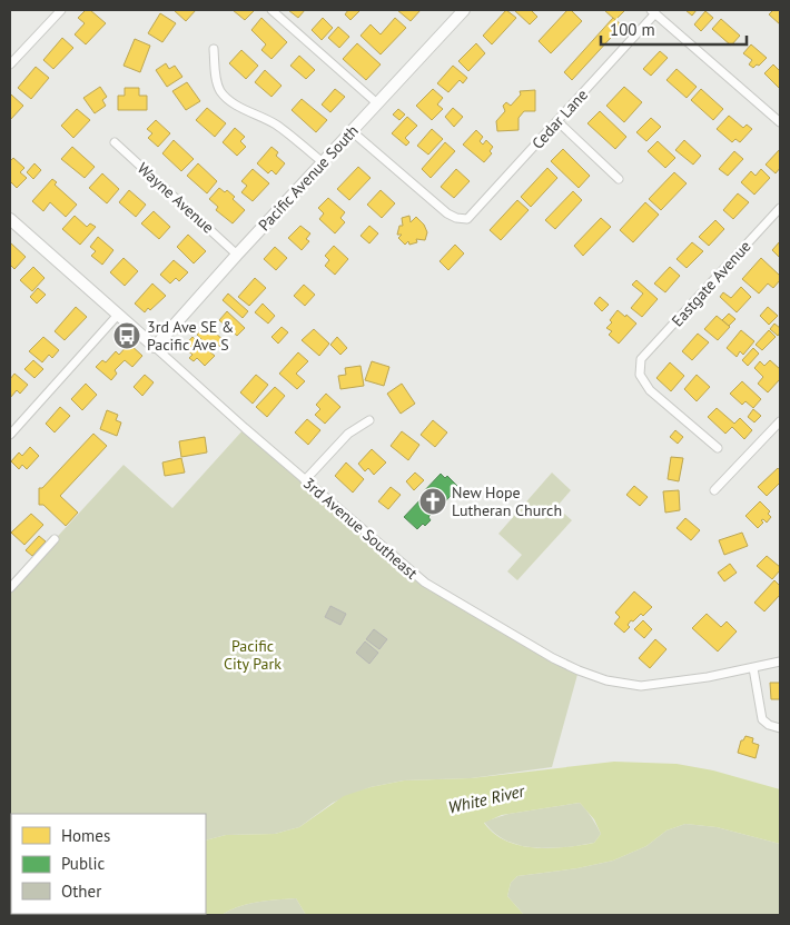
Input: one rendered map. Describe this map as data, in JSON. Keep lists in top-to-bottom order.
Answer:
{
  "streets": {
    "street": [
      "Cedar Lane",
      "Pacific Avenue South",
      "Wayne Avenue",
      "Eastgate Avenue",
      "3rd Avenue Southeast"
    ]
  },
  "crossings": [
    ["Cedar Lane", "Pacific Avenue South"],
    ["Pacific Avenue South", "Wayne Avenue"],
    ["Pacific Avenue South", "3rd Avenue Southeast"]
  ],
  "water": ["White River"],
  "parks": ["Pacific City Park"],
  "places": {
    "bus stop": ["3rd Ave SE & Pacific Ave S"],
    "church": ["New Hope Lutheran Church"]
  },
  "legend": ["Homes", "Public", "Other"],
  "scale_bar": "100 m"
}
